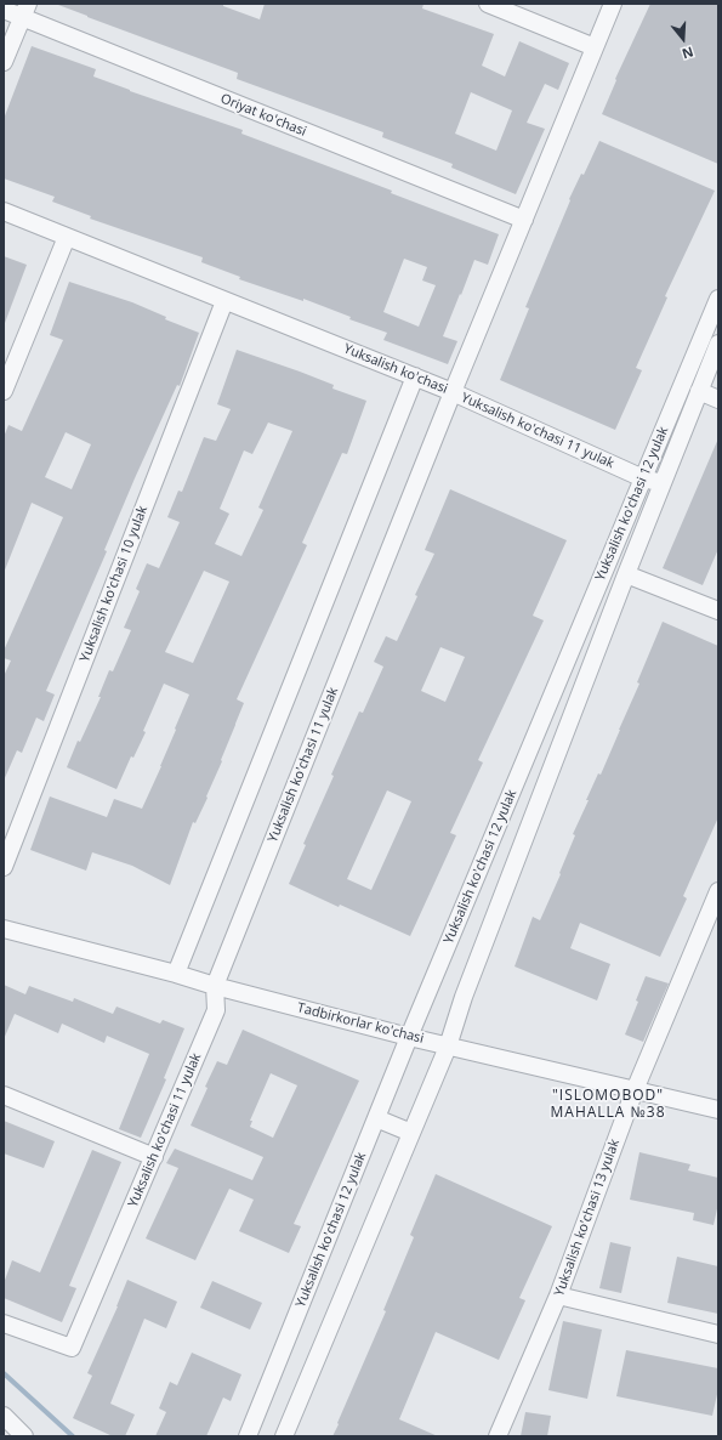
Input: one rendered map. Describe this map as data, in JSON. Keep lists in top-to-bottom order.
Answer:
{
  "streets": {
    "street": [
      "Oriyat ko'chasi",
      "Yuksalish ko'chasi",
      "Yuksalish ko'chasi 11 yulak",
      "Yuksalish ko'chasi 12 yulak",
      "Yuksalish ko'chasi 10 yulak",
      "Tadbirkorlar ko'chasi",
      "Yuksalish ko'chasi 13 yulak"
    ]
  },
  "crossings": [
    ["Oriyat ko'chasi", "Yuksalish ko'chasi"],
    ["Yuksalish ko'chasi", "Yuksalish ko'chasi 11 yulak"],
    ["Yuksalish ko'chasi", "Yuksalish ko'chasi 10 yulak"],
    ["Yuksalish ko'chasi 11 yulak", "Yuksalish ko'chasi 12 yulak"],
    ["Yuksalish ko'chasi 11 yulak", "Tadbirkorlar ko'chasi"],
    ["Yuksalish ko'chasi 12 yulak", "Tadbirkorlar ko'chasi"],
    ["Tadbirkorlar ko'chasi", "Yuksalish ko'chasi 13 yulak"]
  ],
  "districts": ["\"ISLOMOBOD\" MAHALLA №38"],
  "north": "bottom"
}
